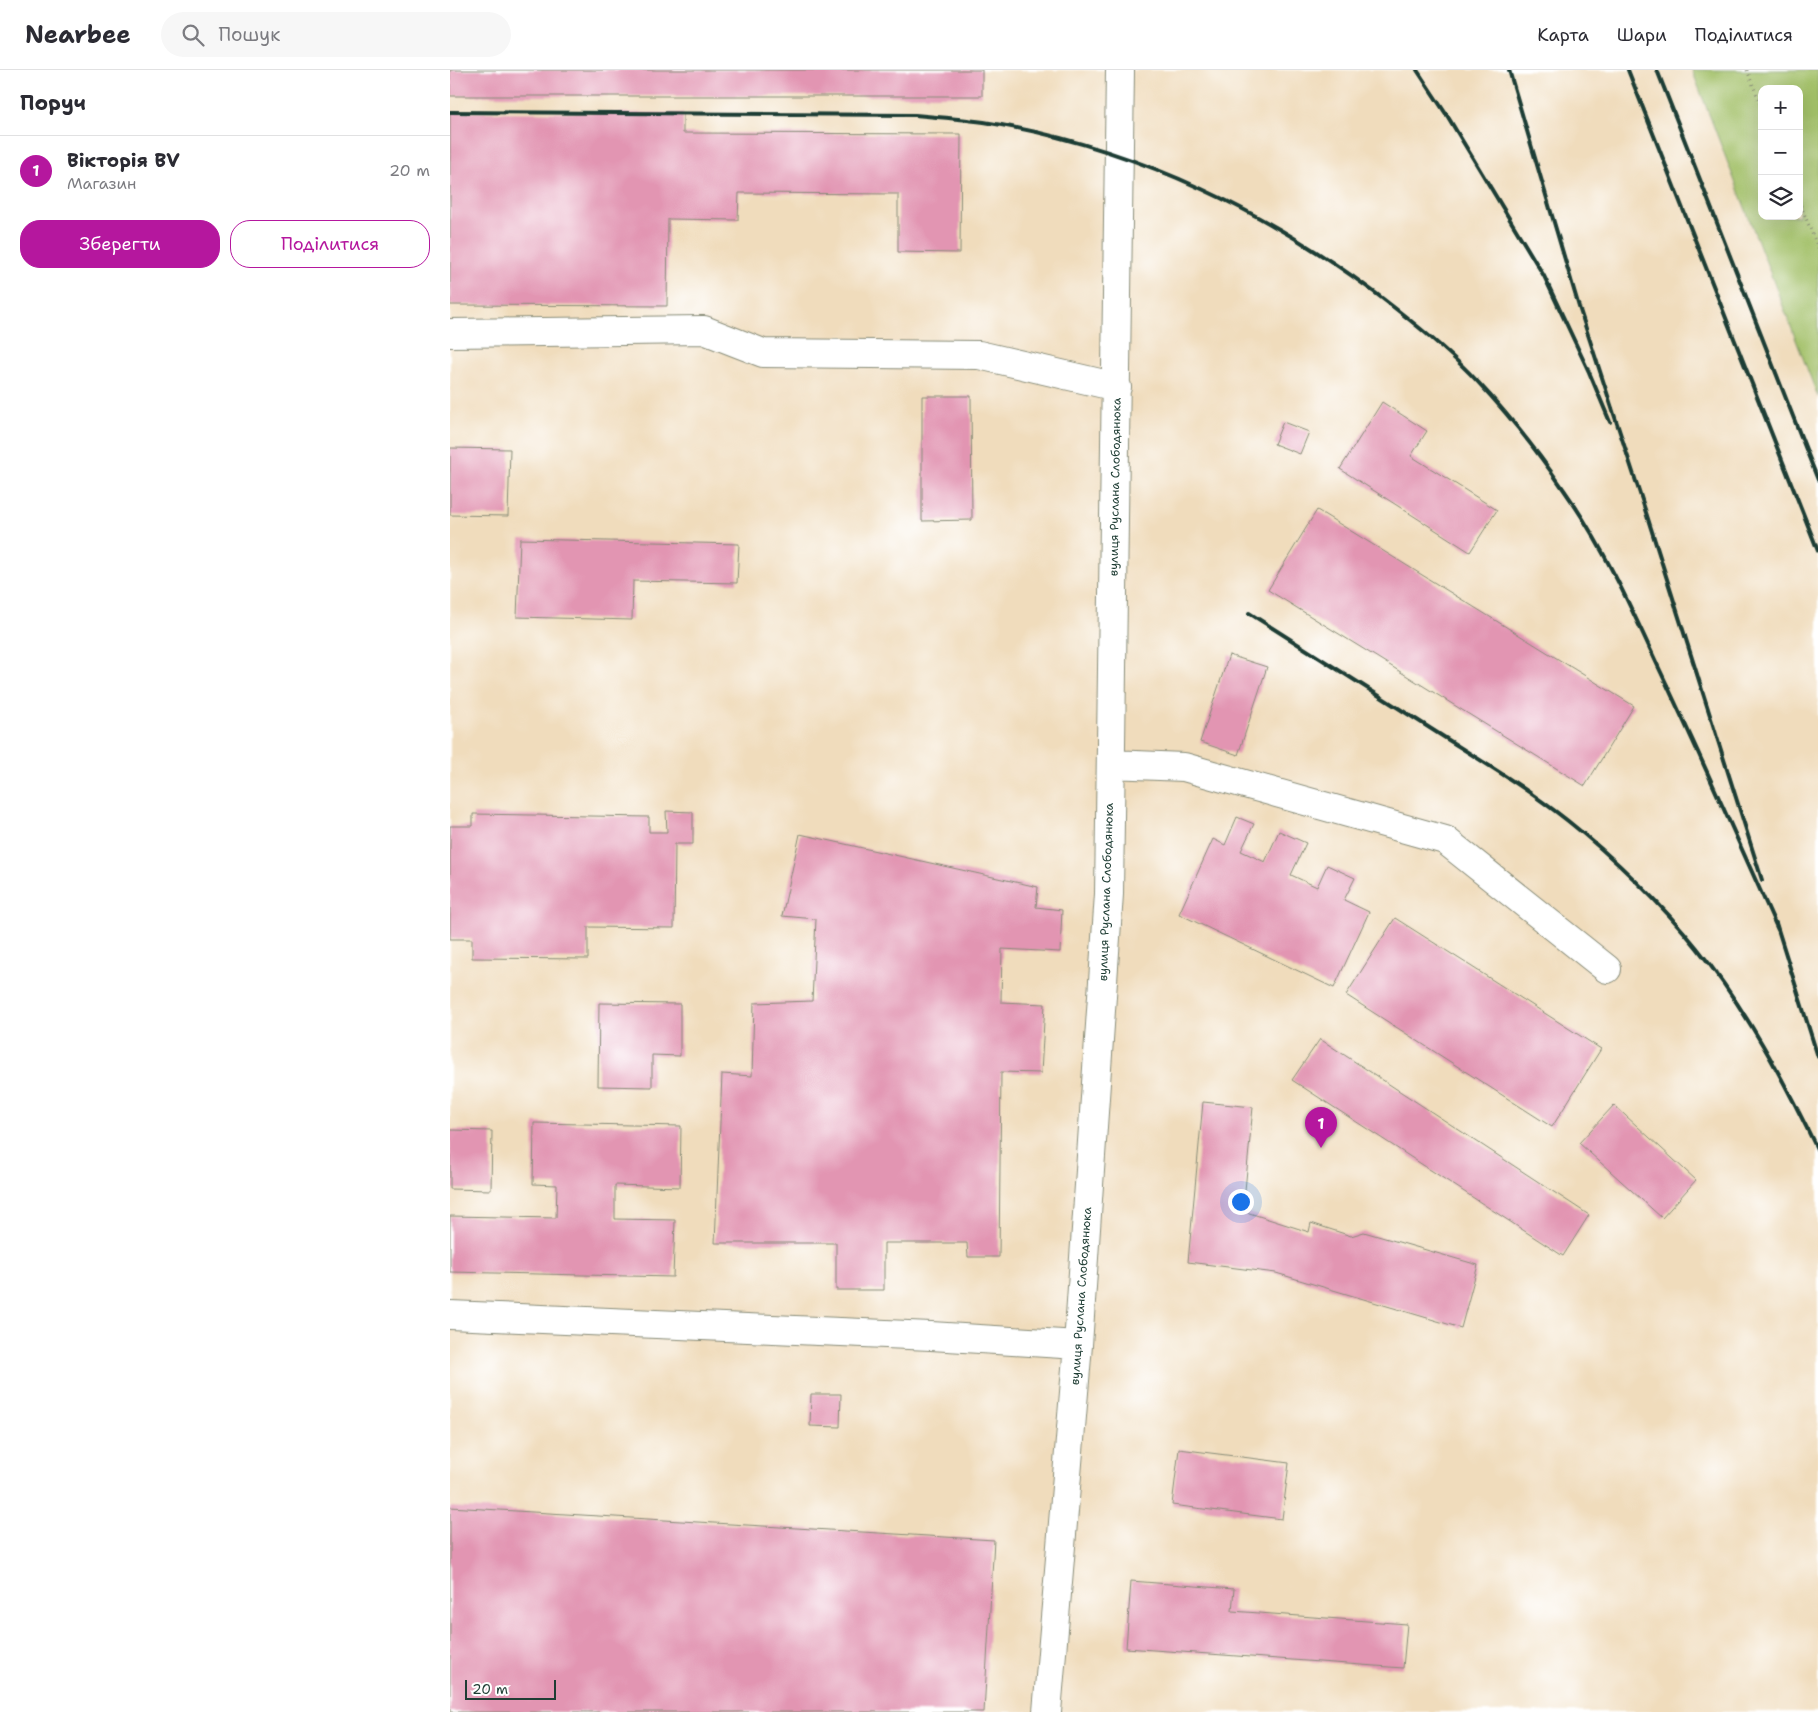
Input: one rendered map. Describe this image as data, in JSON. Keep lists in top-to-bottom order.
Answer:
{
  "streets": {
    "street": ["вулиця Руслана Слободянюка"]
  },
  "scale_bar": "20 m",
  "page": {
    "header": "Nearbee",
    "search": "Пошук",
    "nav": ["Карта", "Шари", "Поділитися"],
    "heading": "Поруч",
    "map_buttons": ["+", "−"],
    "list": [
      {
        "mark": "1",
        "name": "Вікторія BV",
        "note": "Магазин",
        "value": "20 m"
      }
    ],
    "buttons": ["Зберегти", "Поділитися"],
    "pins": "1",
    "scale": "20 m"
  }
}
